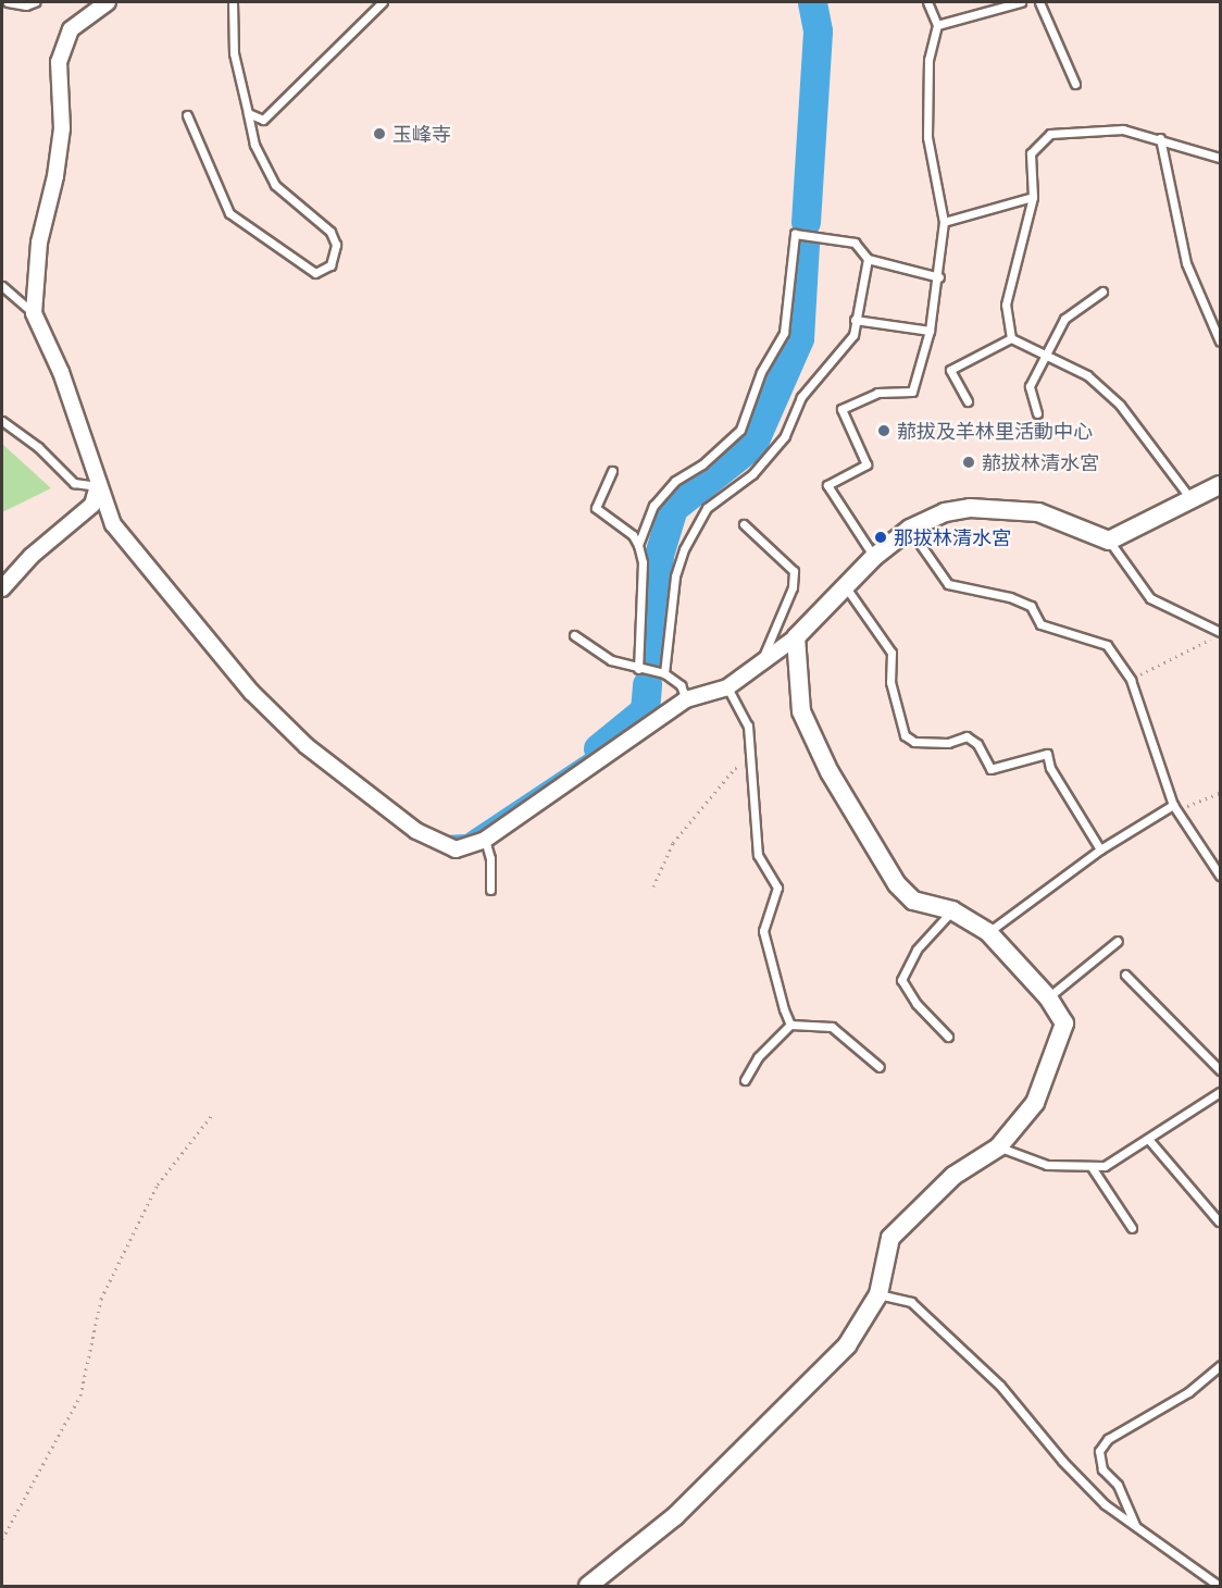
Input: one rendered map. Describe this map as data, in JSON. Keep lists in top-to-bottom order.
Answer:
{
  "places": [
    "玉峰寺",
    "𦰡拔及羊林里活動中心",
    "𦰡拔林清水宮",
    "那拔林清水宮"
  ]
}
